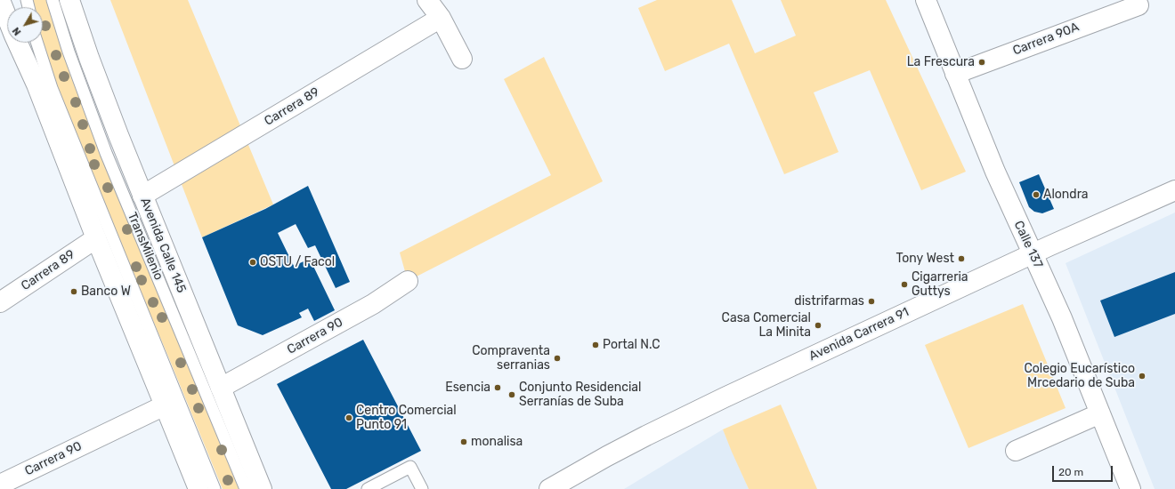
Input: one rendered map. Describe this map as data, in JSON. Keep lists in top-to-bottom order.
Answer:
{
  "streets": {
    "main road": [
      "Carrera 90A",
      "Carrera 89",
      "Calle 137",
      "Avenida Calle 145",
      "Avenida Carrera 91",
      "Carrera 90"
    ],
    "lane": ["TransMilenio"]
  },
  "crossings": [
    ["Carrera 90A", "Calle 137"],
    ["Carrera 89", "Avenida Calle 145"],
    ["Calle 137", "Avenida Carrera 91"],
    ["Avenida Calle 145", "Carrera 90"]
  ],
  "places": [
    "La Frescura",
    "Alondra",
    "Tony West",
    "OSTU / Facol",
    "Cigarreria Guttys",
    "Banco W",
    "distrifarmas",
    "Casa Comercial La Minita",
    "Portal N.C",
    "Compraventa serranias",
    "Colegio Eucarístico Mrcedario de Suba",
    "Esencia",
    "Conjunto Residencial Serranías de Suba",
    "Centro Comercial Punto 91",
    "monalisa"
  ],
  "scale_bar": "20 m",
  "north": "bottom left"
}
